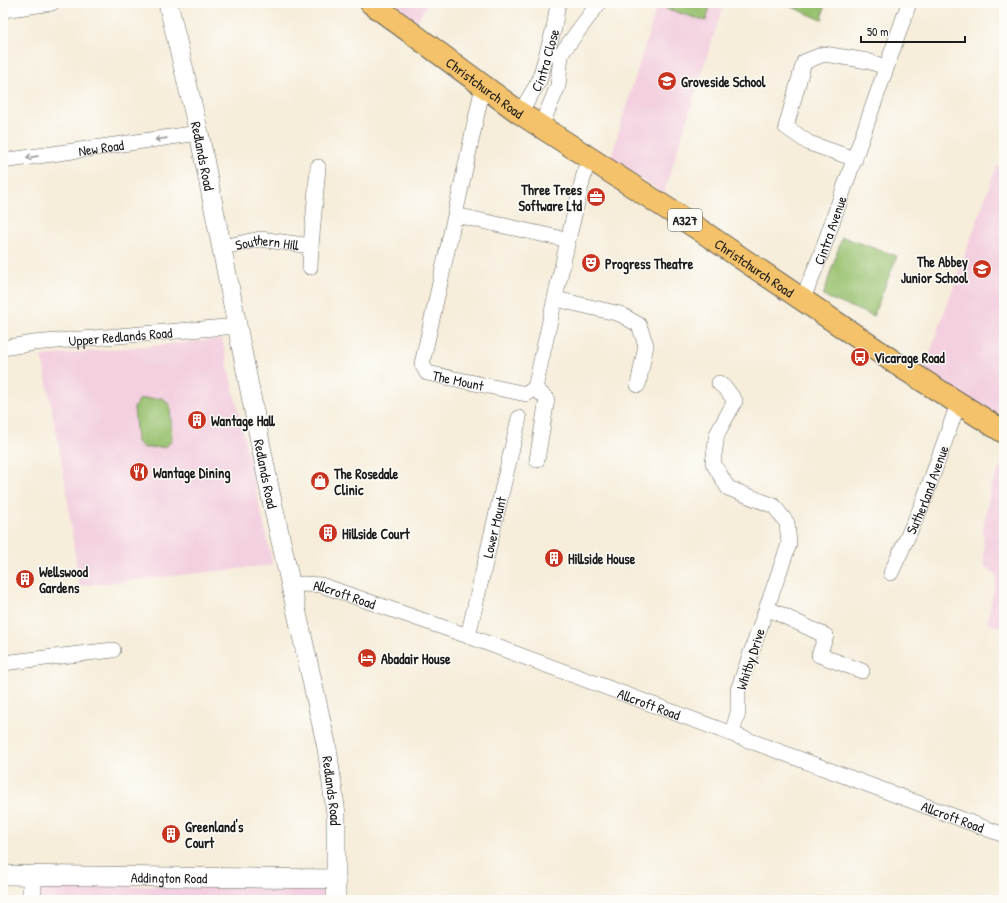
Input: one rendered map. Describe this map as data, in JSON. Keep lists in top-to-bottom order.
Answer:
{
  "streets": {
    "main road": ["Christchurch Road", "A327"],
    "street": [
      "Cintra Close",
      "New Road",
      "Redlands Road",
      "Cintra Avenue",
      "Southern Hill",
      "Upper Redlands Road",
      "The Mount",
      "Sutherland Avenue",
      "Lower Mount",
      "Allcroft Road",
      "Whitby Drive",
      "Addington Road"
    ]
  },
  "crossings": [
    ["Cintra Close", "Christchurch Road"],
    ["Christchurch Road", "Cintra Avenue"],
    ["Christchurch Road", "The Mount"],
    ["Christchurch Road", "Sutherland Avenue"],
    ["New Road", "Redlands Road"],
    ["Redlands Road", "Southern Hill"],
    ["Redlands Road", "Upper Redlands Road"],
    ["Redlands Road", "Allcroft Road"],
    ["Redlands Road", "Addington Road"],
    ["Lower Mount", "Allcroft Road"],
    ["Allcroft Road", "Whitby Drive"]
  ],
  "one_way": ["New Road"],
  "places": {
    "school or university": ["Groveside School", "The Abbey Junior School"],
    "office": ["Three Trees Software Ltd"],
    "theatre": ["Progress Theatre"],
    "bus stop": ["Vicarage Road"],
    "building": [
      "Wantage Hall",
      "Hillside Court",
      "Hillside House",
      "Wellswood Gardens",
      "Greenland's Court"
    ],
    "restaurant": ["Wantage Dining"],
    "shop": ["The Rosedale Clinic"],
    "hotel": ["Abadair House"]
  },
  "scale_bar": "50 m"
}
